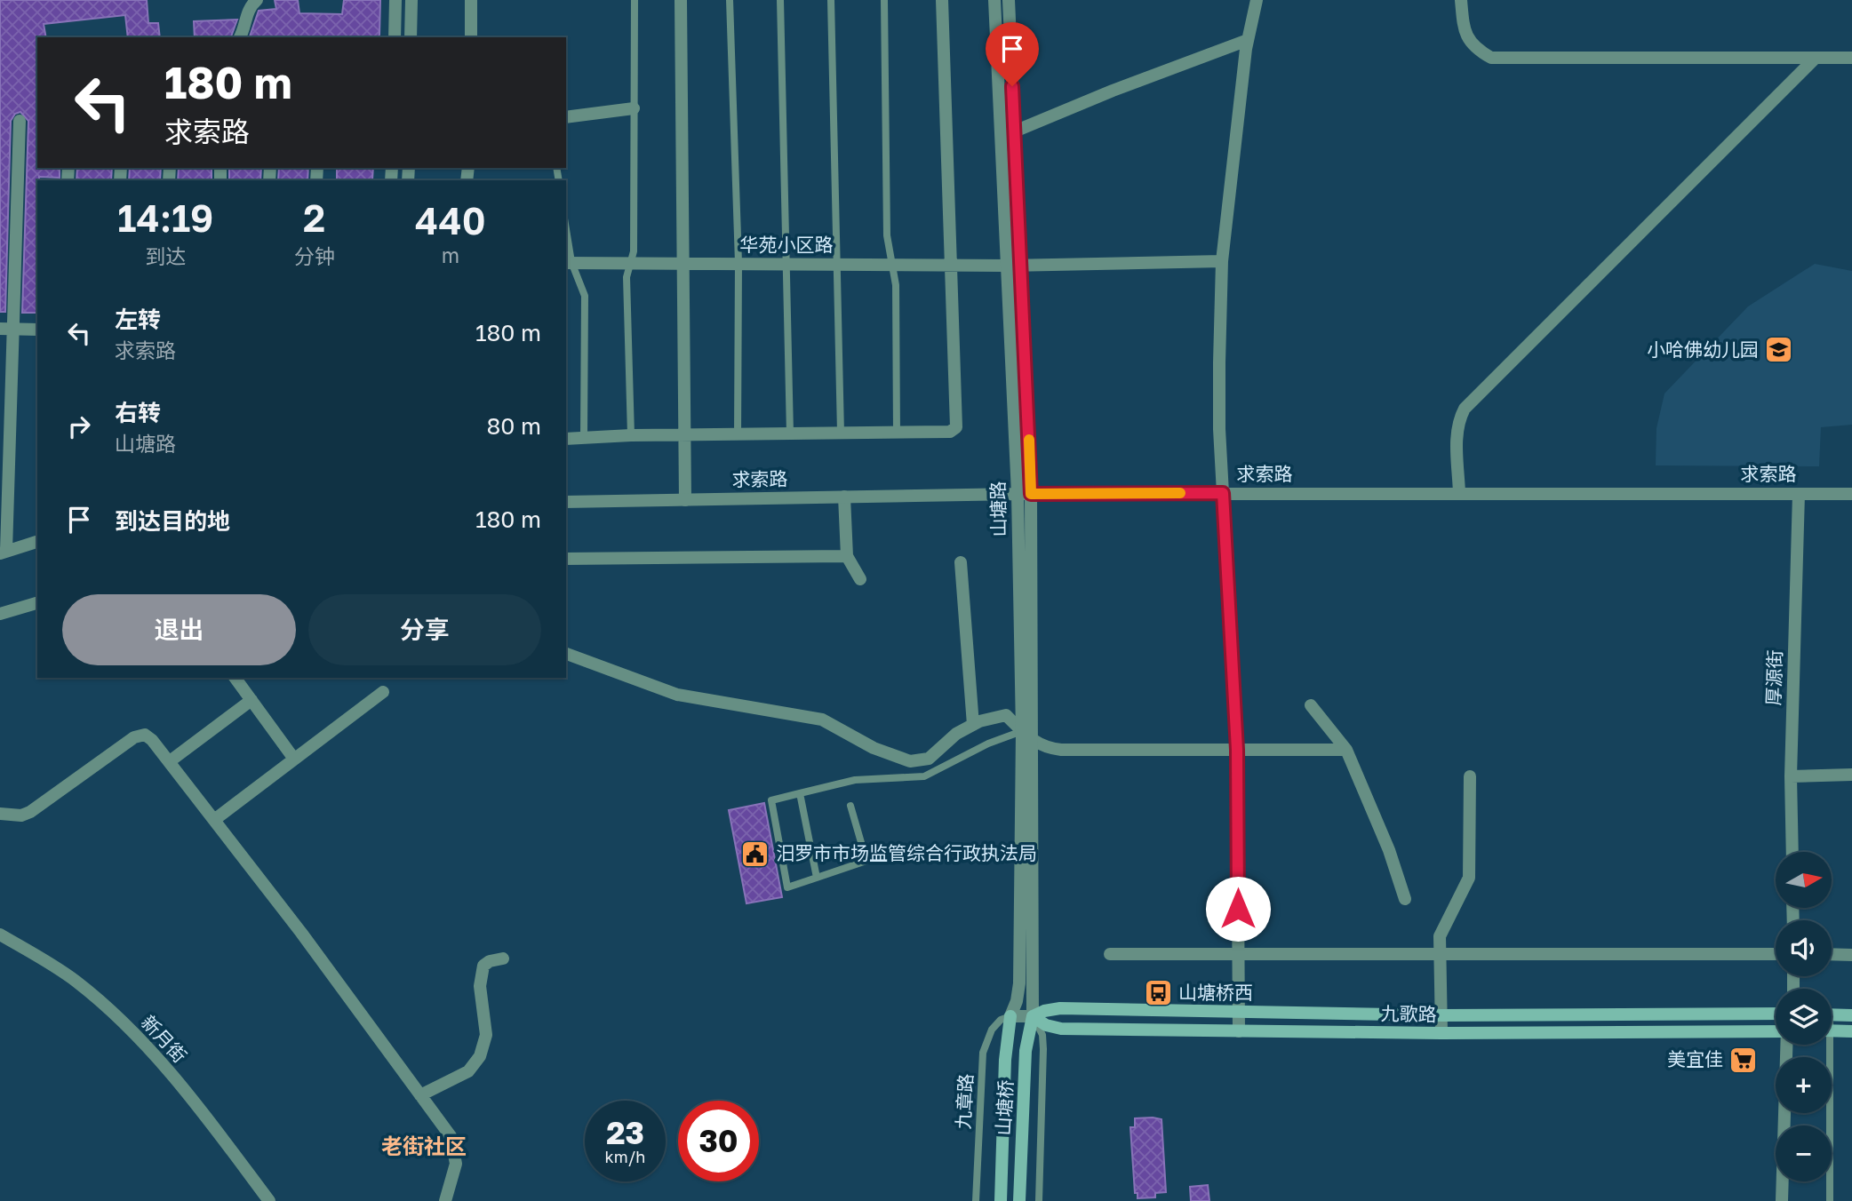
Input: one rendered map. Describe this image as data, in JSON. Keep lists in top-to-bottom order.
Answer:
{
  "streets": {
    "main road": ["九歌路", "山塘桥"],
    "street": [
      "华苑小区路",
      "求索路",
      "山塘路",
      "厚源街",
      "新月街"
    ],
    "lane": ["九章路"]
  },
  "crossings": [
    ["华苑小区路", "山塘路"],
    ["求索路", "山塘路"],
    ["求索路", "厚源街"],
    ["山塘路", "九歌路"],
    ["山塘路", "九章路"],
    ["山塘路", "山塘桥"],
    ["九歌路", "九章路"],
    ["九歌路", "山塘桥"],
    ["九章路", "山塘桥"]
  ],
  "districts": ["老街社区"],
  "places": {
    "school or university": ["小哈佛幼儿园"],
    "public building": ["汨罗市市场监管综合行政执法局"],
    "bus stop": ["山塘桥西"],
    "supermarket": ["美宜佳"]
  },
  "north": "right",
  "page": {
    "turn": ["180 m", "求索路"],
    "eta": [
      "14:19",
      "到达",
      "2",
      "分钟",
      "440",
      "m"
    ],
    "list": [
      {
        "name": "左转",
        "note": "求索路",
        "value": "180 m"
      },
      {
        "name": "右转",
        "note": "山塘路",
        "value": "80 m"
      },
      {
        "name": "到达目的地",
        "value": "180 m"
      }
    ],
    "buttons": ["退出", "分享"],
    "map_buttons": ["+", "−"],
    "speed": "23 km/h",
    "limit": "30"
  }
}
